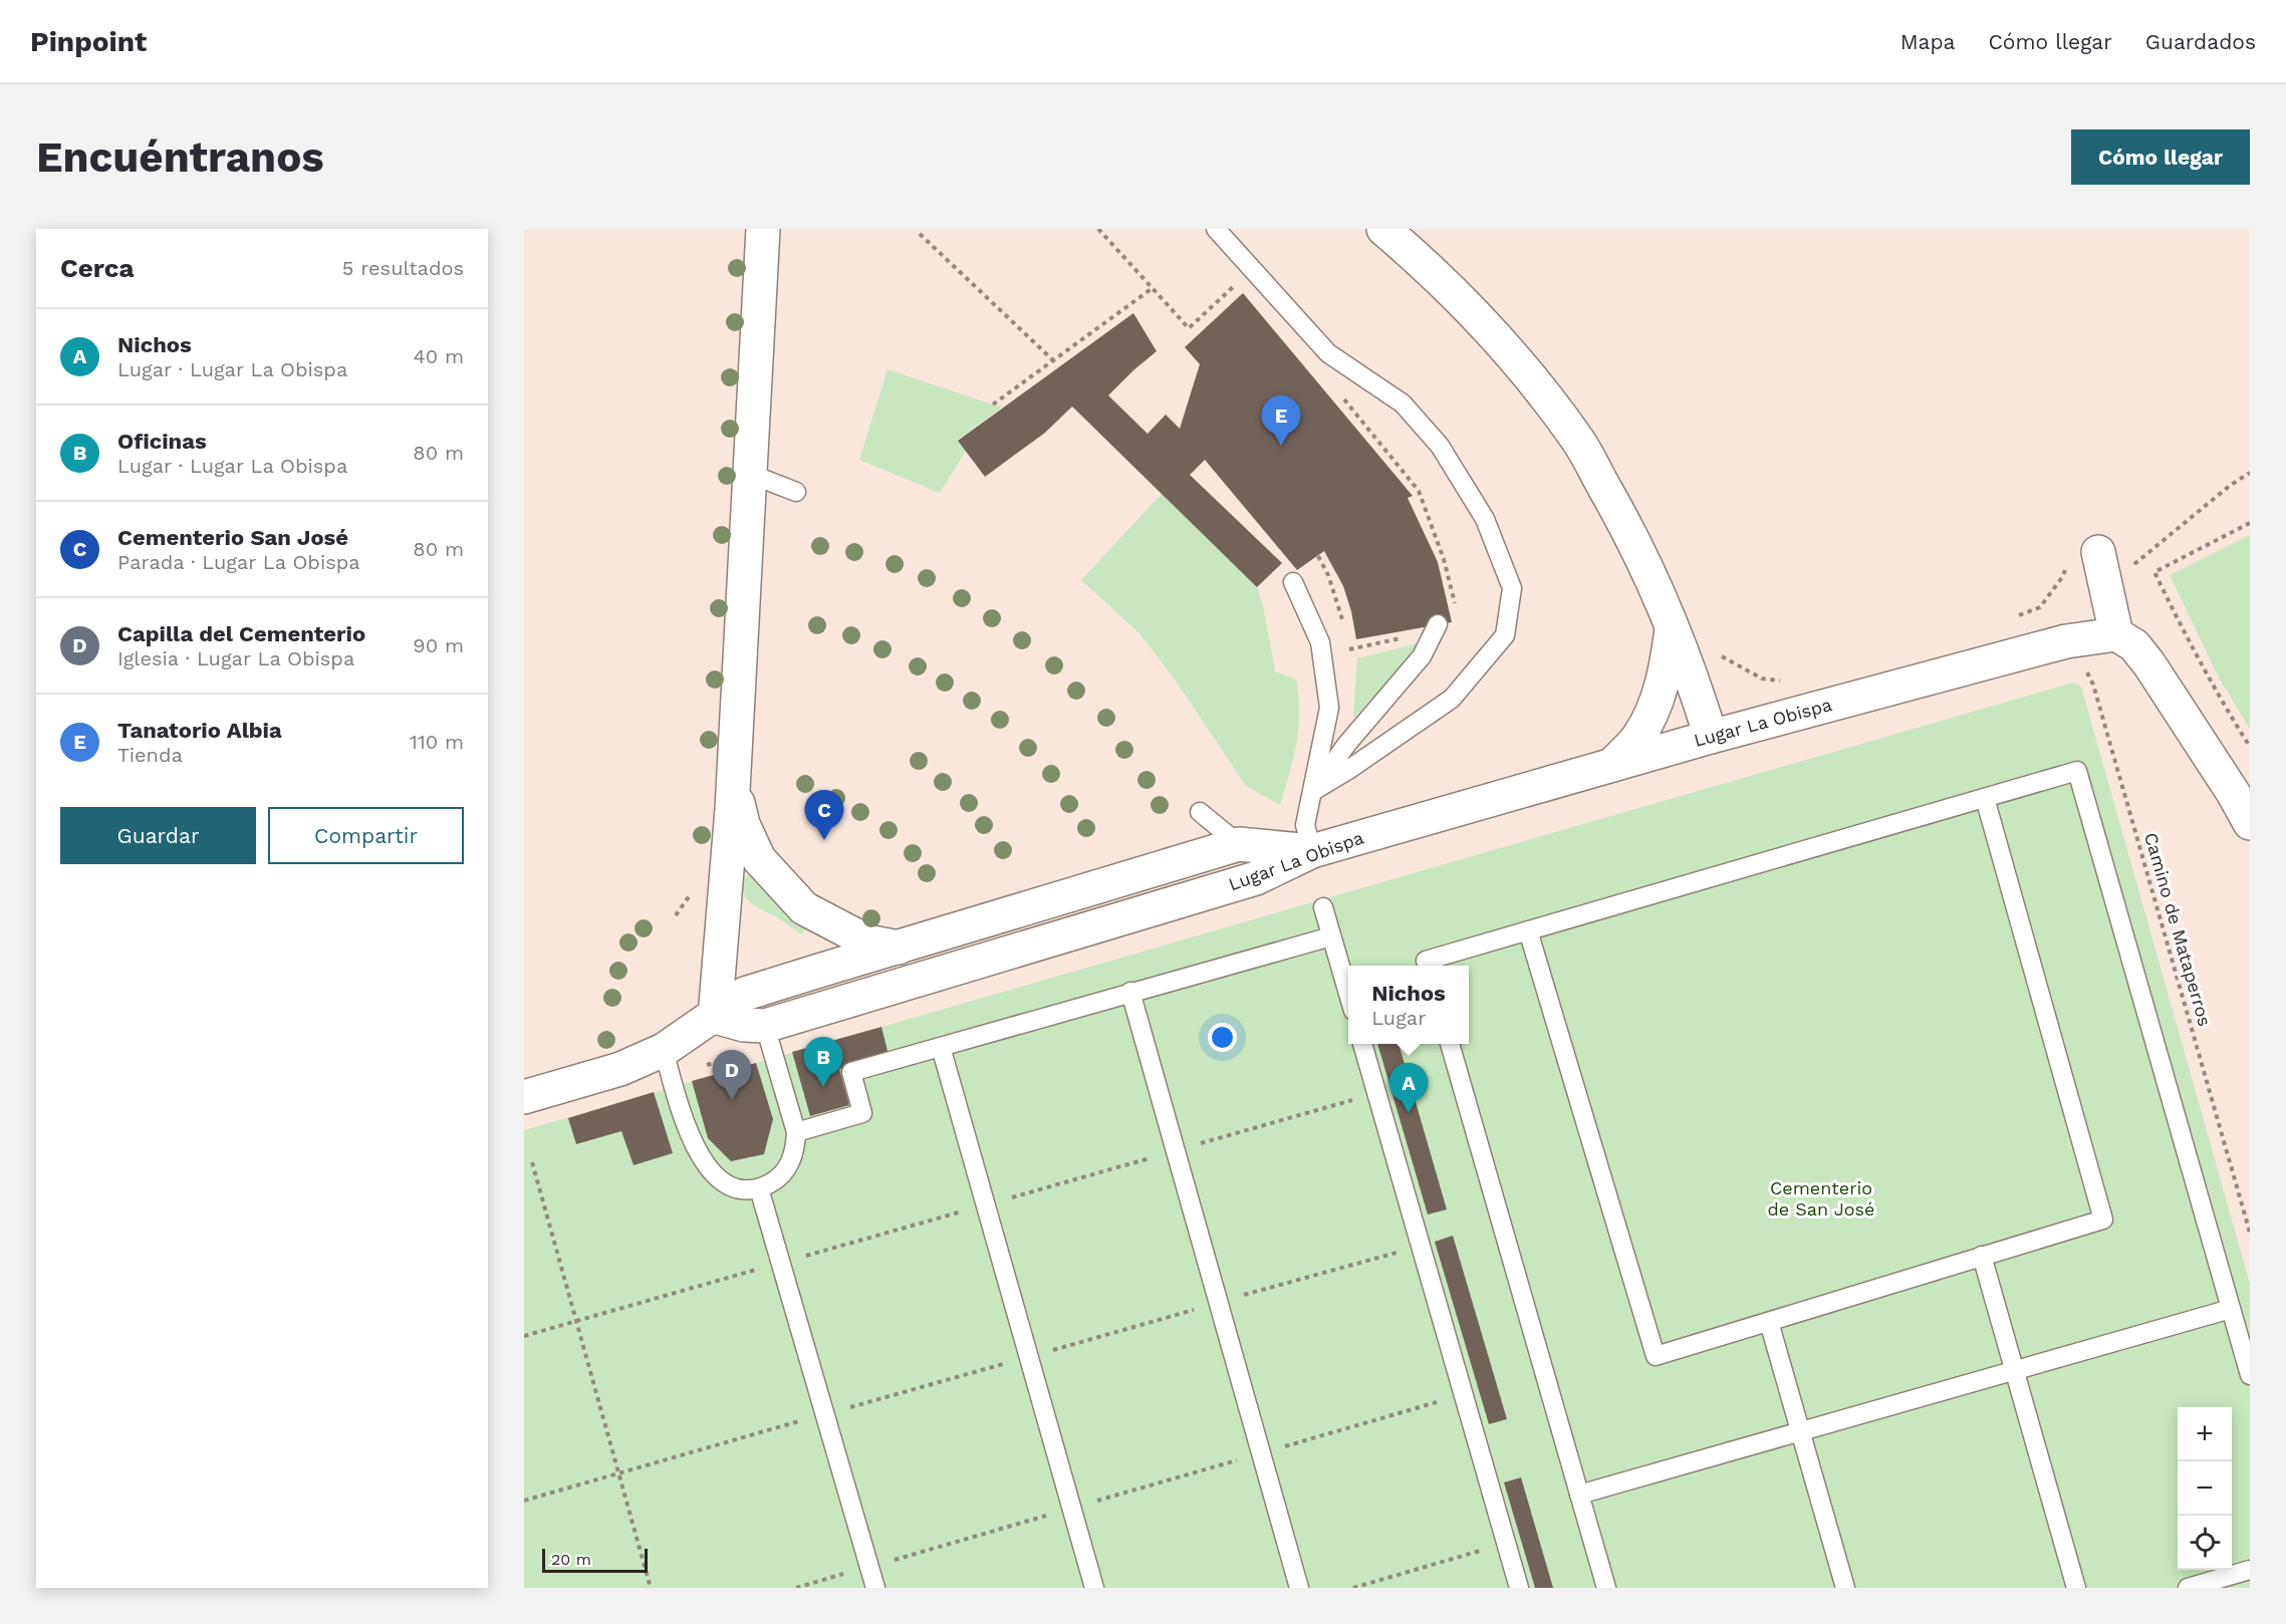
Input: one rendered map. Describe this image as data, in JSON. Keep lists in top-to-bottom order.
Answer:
{
  "streets": {
    "street": ["Lugar La Obispa"],
    "path": ["Camino de Mataperros"]
  },
  "crossings": [
    ["Lugar La Obispa", "Camino de Mataperros"]
  ],
  "parks": ["Cementerio de San José"],
  "scale_bar": "20 m",
  "page": {
    "header": "Pinpoint",
    "nav": ["Mapa", "Cómo llegar", "Guardados"],
    "buttons": [
      "Cómo llegar",
      ["Guardar", "Compartir"]
    ],
    "title": "Encuéntranos",
    "heading": ["Cerca", "5 resultados"],
    "list": [
      {
        "mark": "A",
        "name": "Nichos",
        "note": "Lugar · Lugar La Obispa",
        "value": "40 m"
      },
      {
        "mark": "B",
        "name": "Oficinas",
        "note": "Lugar · Lugar La Obispa",
        "value": "80 m"
      },
      {
        "mark": "C",
        "name": "Cementerio San José",
        "note": "Parada · Lugar La Obispa",
        "value": "80 m"
      },
      {
        "mark": "D",
        "name": "Capilla del Cementerio",
        "note": "Iglesia · Lugar La Obispa",
        "value": "90 m"
      },
      {
        "mark": "E",
        "name": "Tanatorio Albia",
        "note": "Tienda",
        "value": "110 m"
      }
    ],
    "pins": [
      "E",
      "C",
      "B",
      "D",
      "A"
    ],
    "popup": ["Nichos", "Lugar"],
    "map_buttons": ["+", "−"],
    "scale": "20 m"
  }
}
